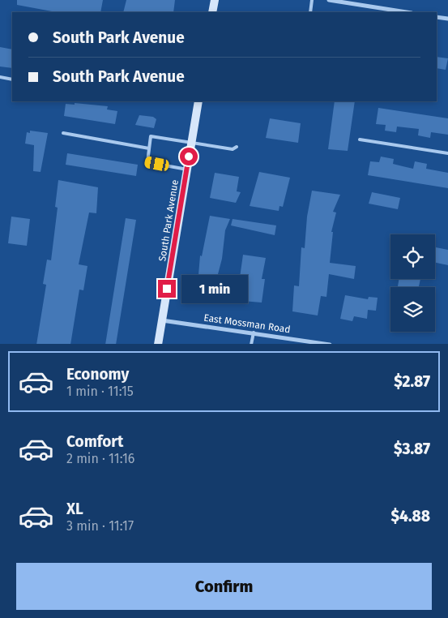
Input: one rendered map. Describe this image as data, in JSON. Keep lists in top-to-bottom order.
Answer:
{
  "streets": {
    "main road": ["South Park Avenue"],
    "street": ["East Mossman Road"]
  },
  "crossings": [
    ["South Park Avenue", "East Mossman Road"]
  ],
  "page": {
    "banner": ["South Park Avenue", "South Park Avenue"],
    "bubble": "1 min",
    "list": [
      {
        "name": "Economy",
        "note": "1 min · 11:15",
        "value": "$2.87"
      },
      {
        "name": "Comfort",
        "note": "2 min · 11:16",
        "value": "$3.87"
      },
      {
        "name": "XL",
        "note": "3 min · 11:17",
        "value": "$4.88"
      }
    ],
    "buttons": "Confirm"
  }
}
